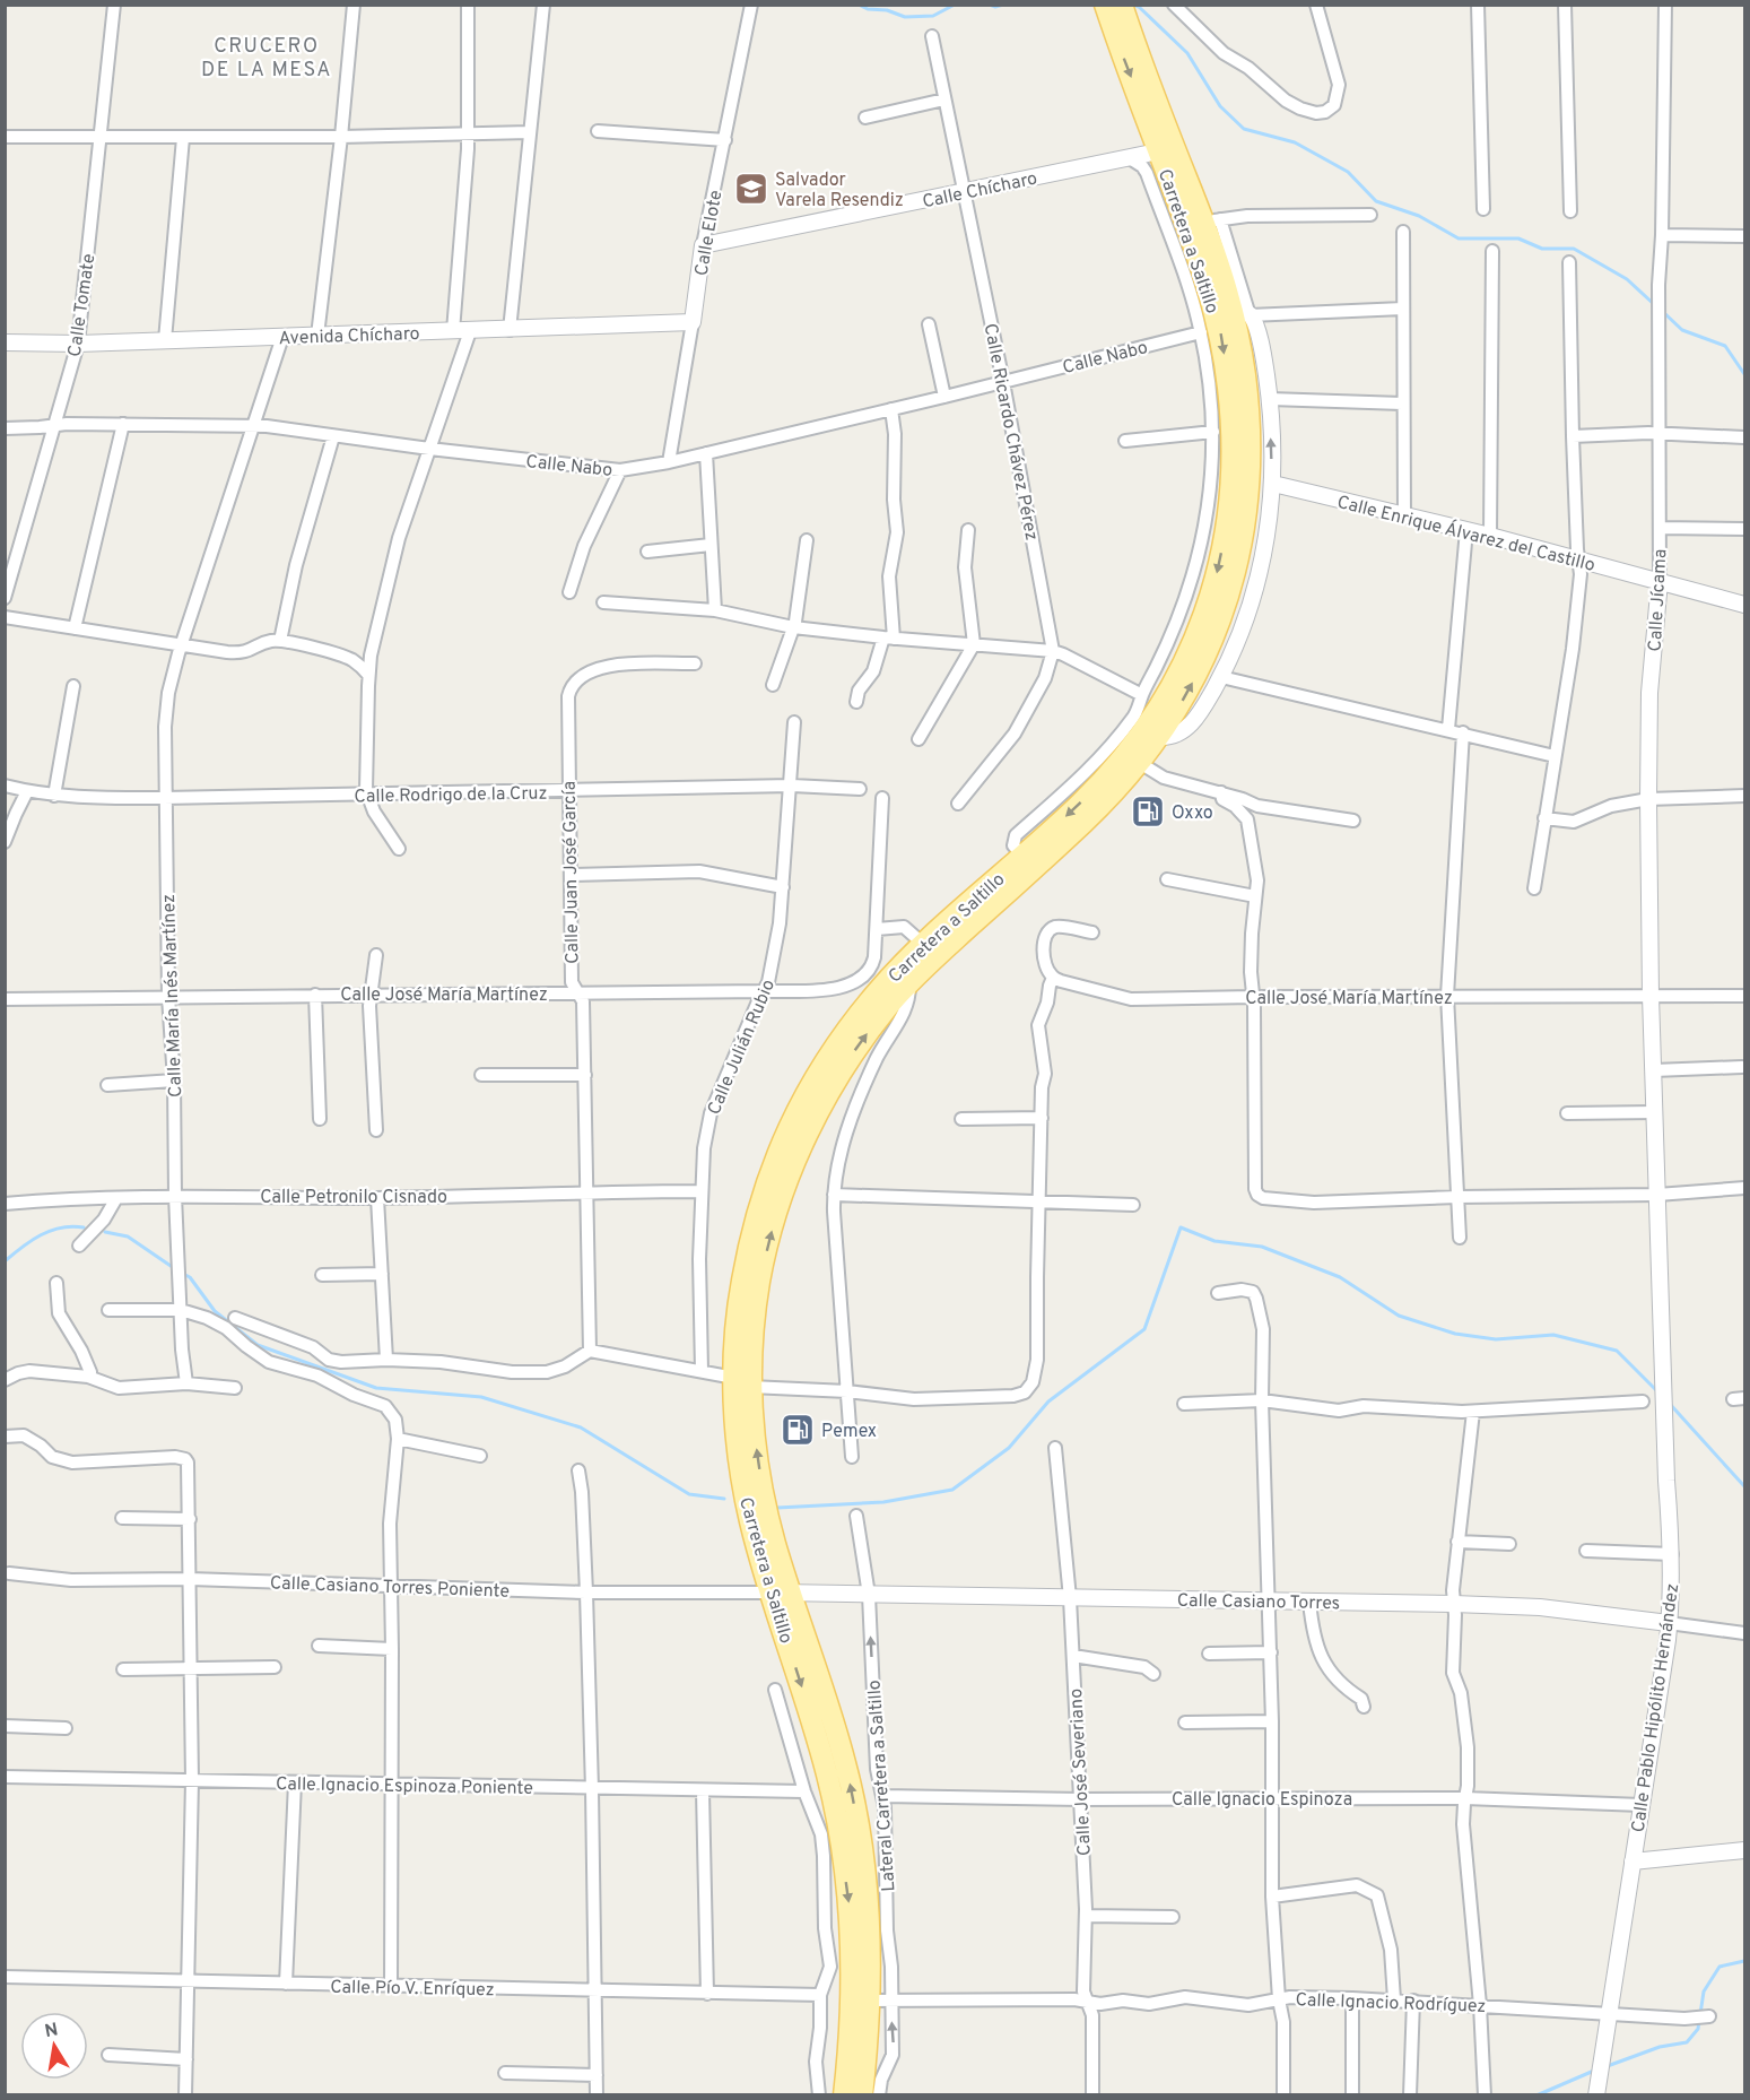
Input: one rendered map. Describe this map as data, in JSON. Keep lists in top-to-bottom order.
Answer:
{
  "streets": {
    "main road": ["Carretera a Saltillo"],
    "street": [
      "Calle Chícharo",
      "Calle Elote",
      "Calle Tomate",
      "Avenida Chícharo",
      "Calle Nabo",
      "Calle Ricardo Chávez Pérez",
      "Calle Enrique Álvarez del Castillo",
      "Calle Jícama",
      "Calle Rodrigo de la Cruz",
      "Calle Juan José García",
      "Calle José María Martínez",
      "Calle María Inés Martínez",
      "Calle Julián Rubio",
      "Calle Petronilo Cisnado",
      "Calle Casiano Torres Poniente",
      "Calle Casiano Torres",
      "Calle Pablo Hipólito Hernández",
      "Calle José Severiano",
      "Calle Ignacio Espinoza Poniente",
      "Lateral Carretera a Saltillo",
      "Calle Ignacio Espinoza",
      "Calle Pío V. Enríquez",
      "Calle Ignacio Rodríguez"
    ]
  },
  "crossings": [
    ["Calle Chícharo", "Calle Elote"],
    ["Calle Chícharo", "Carretera a Saltillo"],
    ["Calle Chícharo", "Calle Ricardo Chávez Pérez"],
    ["Calle Elote", "Avenida Chícharo"],
    ["Calle Elote", "Calle Nabo"],
    ["Carretera a Saltillo", "Calle Casiano Torres Poniente"],
    ["Carretera a Saltillo", "Calle Casiano Torres"],
    ["Carretera a Saltillo", "Calle Ignacio Rodríguez"],
    ["Calle Tomate", "Avenida Chícharo"],
    ["Calle Tomate", "Calle Nabo"],
    ["Avenida Chícharo", "Calle María Inés Martínez"],
    ["Calle Nabo", "Calle Ricardo Chávez Pérez"],
    ["Calle Nabo", "Calle María Inés Martínez"],
    ["Calle Enrique Álvarez del Castillo", "Calle Jícama"],
    ["Calle Jícama", "Calle José María Martínez"],
    ["Calle Jícama", "Calle Pablo Hipólito Hernández"],
    ["Calle Rodrigo de la Cruz", "Calle Juan José García"],
    ["Calle Rodrigo de la Cruz", "Calle María Inés Martínez"],
    ["Calle Rodrigo de la Cruz", "Calle Julián Rubio"],
    ["Calle Juan José García", "Calle José María Martínez"],
    ["Calle Juan José García", "Calle Petronilo Cisnado"],
    ["Calle José María Martínez", "Calle María Inés Martínez"],
    ["Calle José María Martínez", "Calle Julián Rubio"],
    ["Calle María Inés Martínez", "Calle Petronilo Cisnado"],
    ["Calle Julián Rubio", "Calle Petronilo Cisnado"],
    ["Calle Casiano Torres Poniente", "Calle Casiano Torres"],
    ["Calle Casiano Torres", "Calle Pablo Hipólito Hernández"],
    ["Calle Casiano Torres", "Calle José Severiano"],
    ["Calle Casiano Torres", "Lateral Carretera a Saltillo"],
    ["Calle Pablo Hipólito Hernández", "Calle Ignacio Espinoza"],
    ["Calle Pablo Hipólito Hernández", "Calle Ignacio Rodríguez"],
    ["Calle José Severiano", "Calle Ignacio Espinoza"],
    ["Calle José Severiano", "Calle Ignacio Rodríguez"],
    ["Lateral Carretera a Saltillo", "Calle Ignacio Espinoza"],
    ["Lateral Carretera a Saltillo", "Calle Ignacio Rodríguez"]
  ],
  "districts": ["CRUCERO DE LA MESA"],
  "places": {
    "school or university": ["Salvador Varela Resendiz"],
    "fuel station": ["Oxxo", "Pemex"]
  },
  "north": "top"
}
